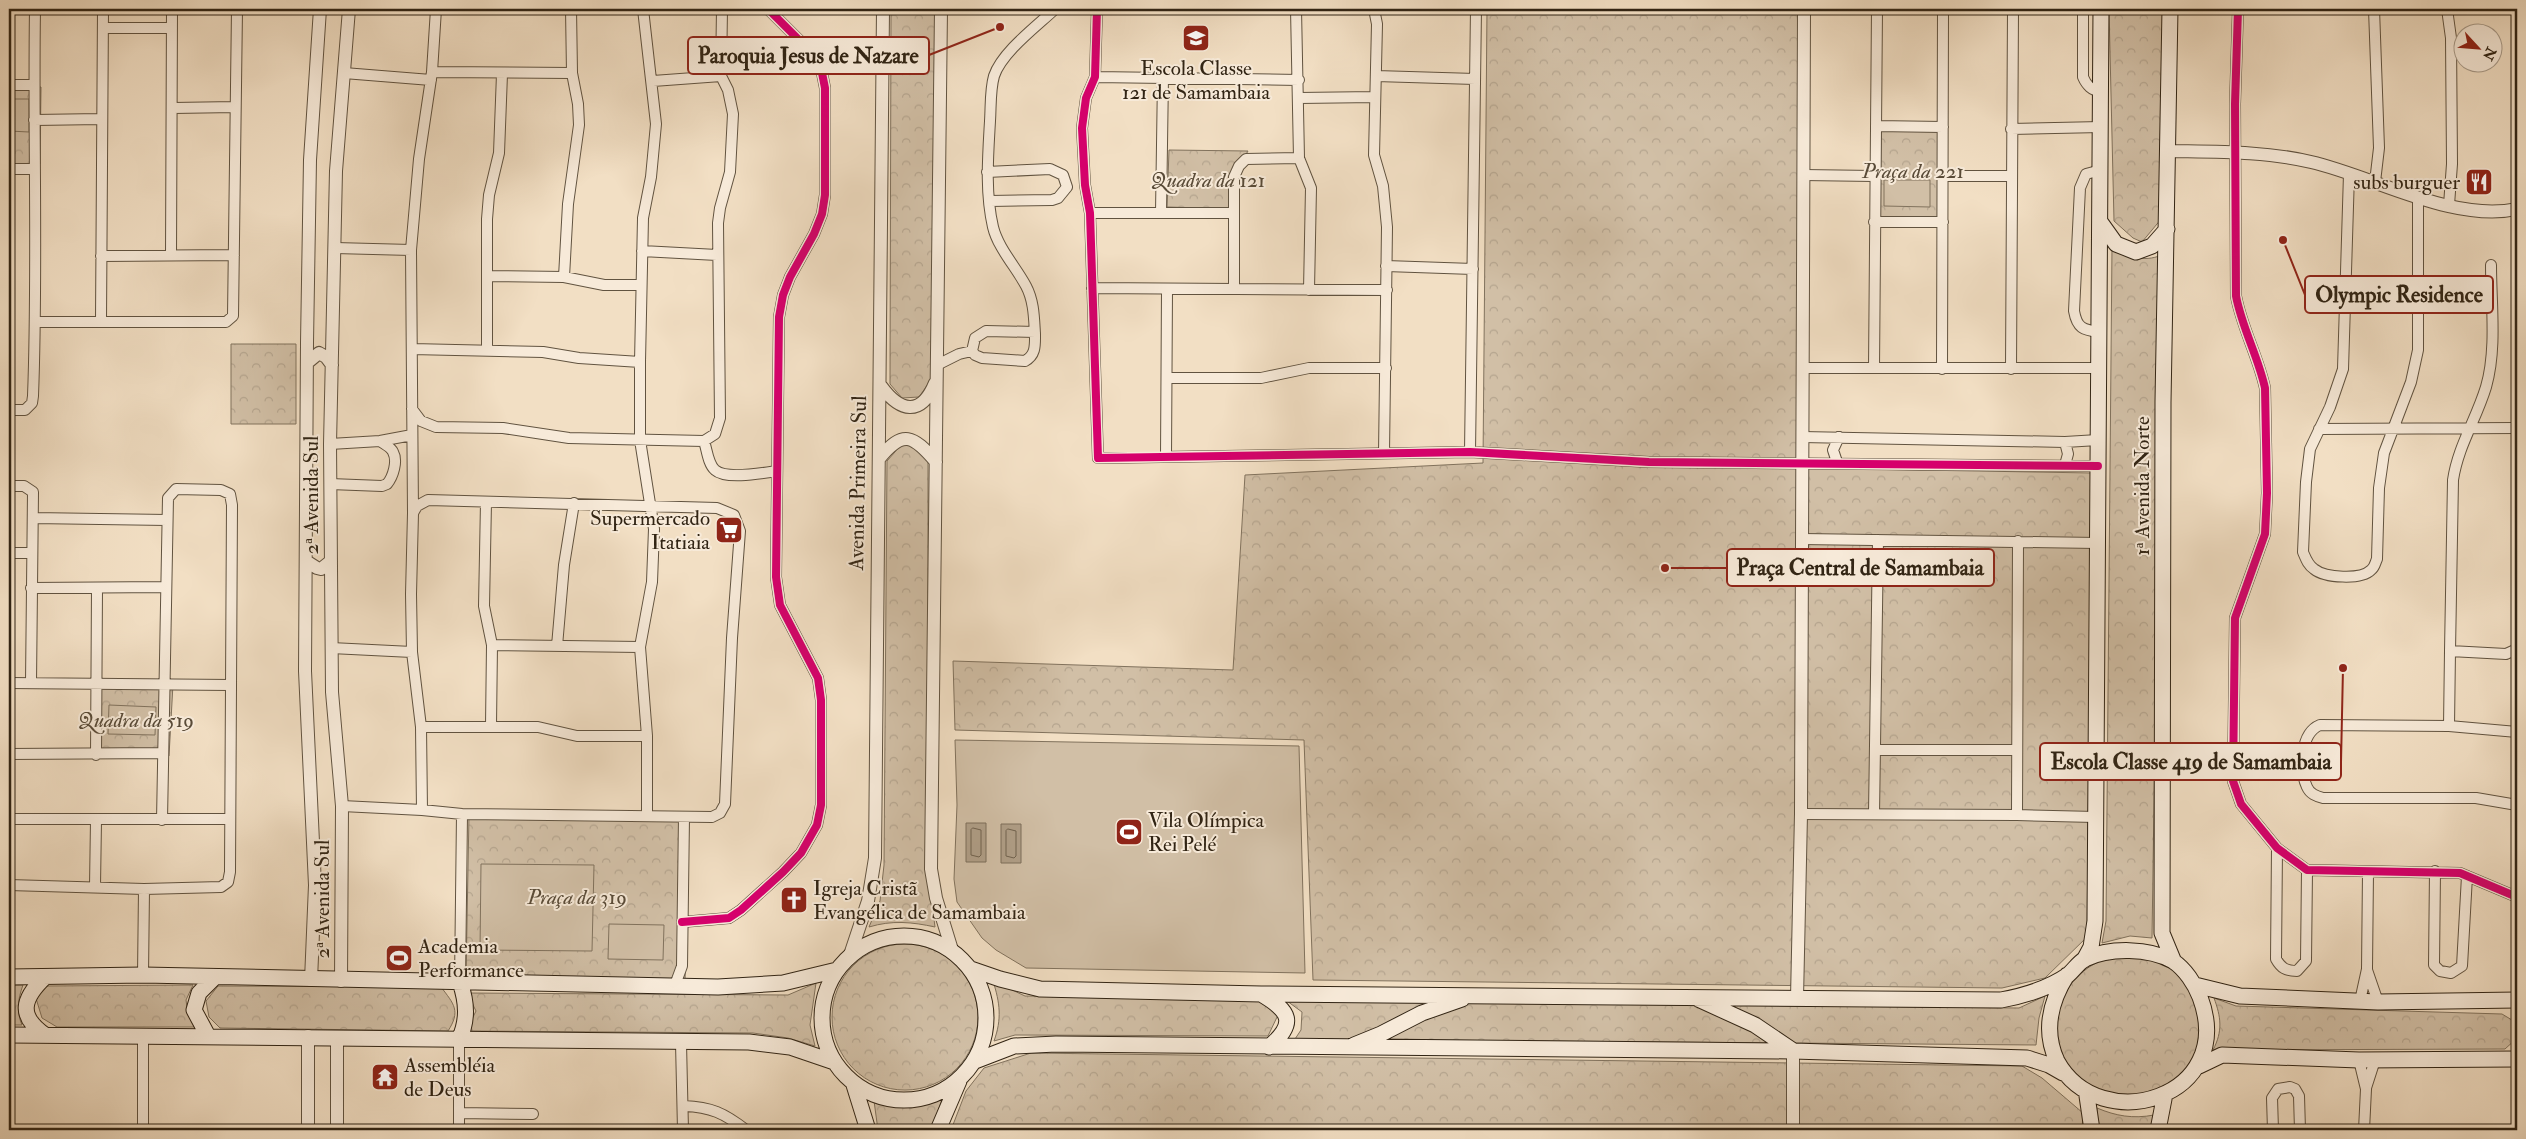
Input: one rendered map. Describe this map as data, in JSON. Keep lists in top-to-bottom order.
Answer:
{
  "streets": {
    "main road": ["1ᵃ Avenida Norte"],
    "street": ["Avenida Primeira Sul", "2ᵃ Avenida Sul"]
  },
  "parks": [
    "Praça da 221",
    "Quadra da 121",
    "Quadra da 519",
    "Praça da 319"
  ],
  "places": {
    "other": [
      "Paroquia Jesus de Nazare",
      "Olympic Residence",
      "Praça Central de Samambaia",
      "Escola Classe 419 de Samambaia"
    ],
    "school or university": ["Escola Classe 121 de Samambaia"],
    "restaurant": ["subs burguer"],
    "supermarket": ["Supermercado Itatiaia"],
    "sports": ["Vila Olímpica Rei Pelé", "Academia Performance"],
    "church": ["Igreja Cristã Evangélica de Samambaia"],
    "temple": ["Assembléia de Deus"]
  },
  "north": "bottom right"
}
